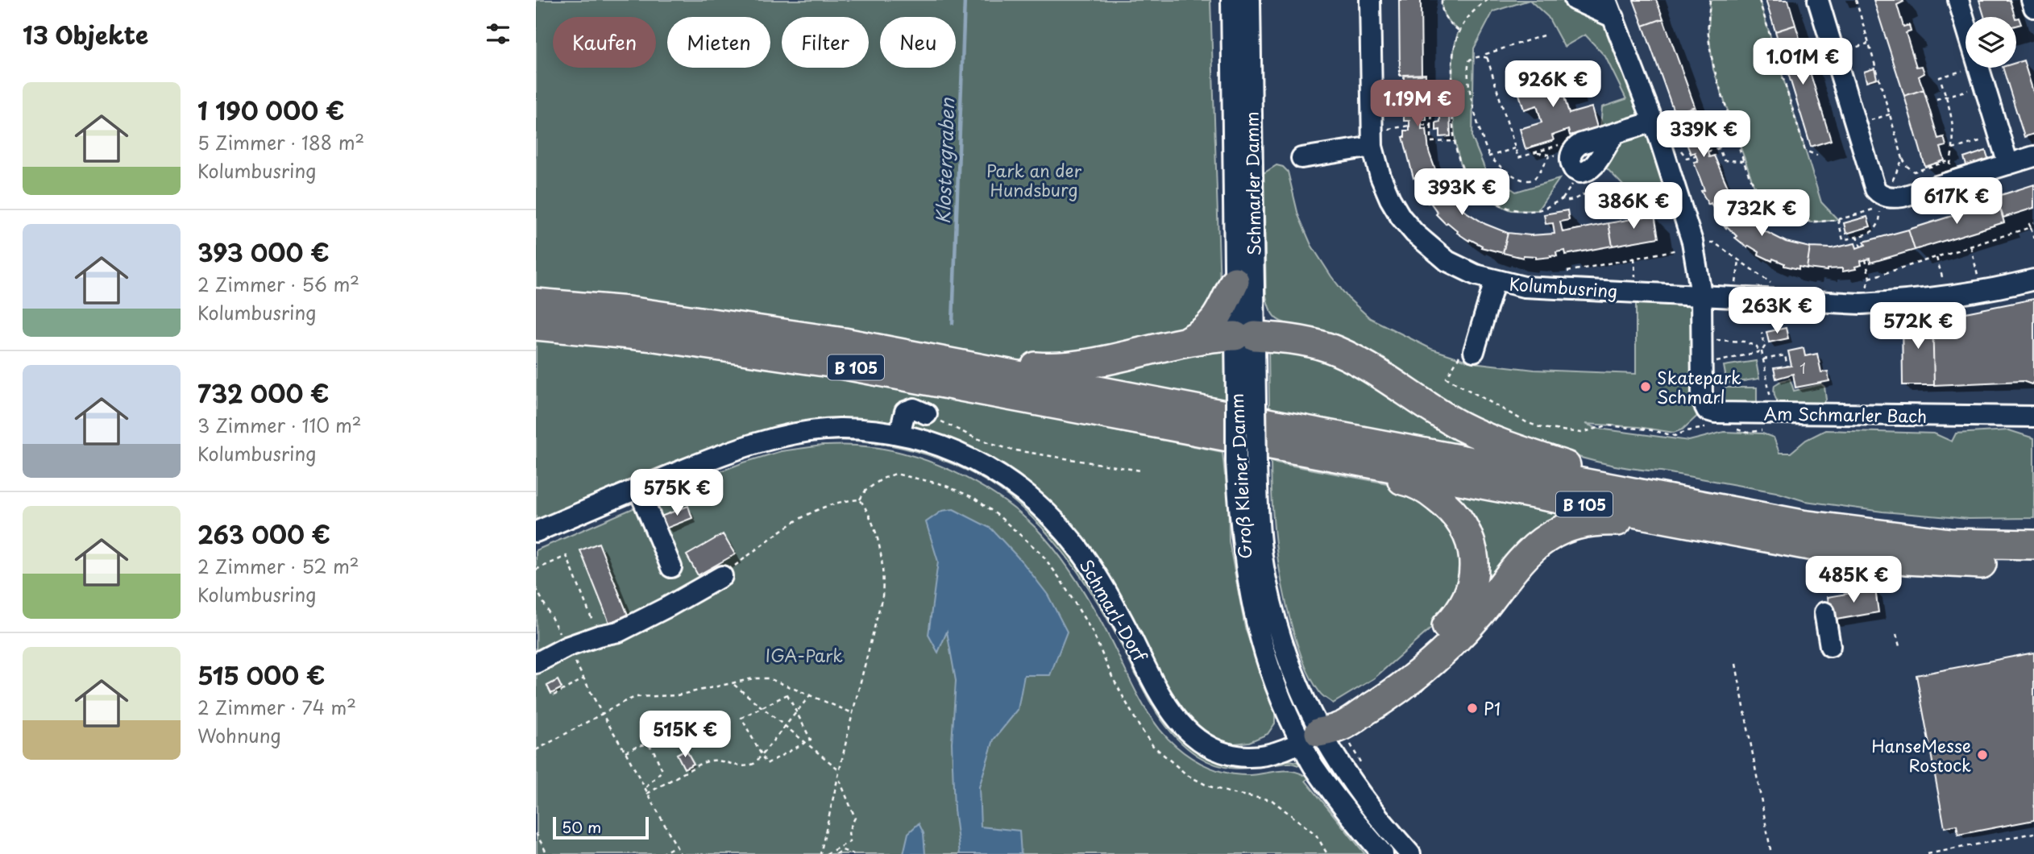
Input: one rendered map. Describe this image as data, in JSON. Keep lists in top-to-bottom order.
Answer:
{
  "streets": {
    "highway": ["B 105"],
    "street": [
      "Schmarler Damm",
      "Kolumbusring",
      "Am Schmarler Bach",
      "Groß Kleiner Damm",
      "Schmarl-Dorf"
    ]
  },
  "crossings": [
    ["Schmarler Damm", "Groß Kleiner Damm"],
    ["Kolumbusring", "Am Schmarler Bach"],
    ["Groß Kleiner Damm", "Schmarl-Dorf"]
  ],
  "water": ["Klostergraben"],
  "parks": ["Park an der Hundsburg", "IGA-Park"],
  "places": ["Skatepark Schmarl", "P1", "HanseMesse Rostock"],
  "house_numbers": ["1"],
  "scale_bar": "50 m",
  "page": {
    "heading": "13 Objekte",
    "chip": [
      "Kaufen",
      "Mieten",
      "Filter",
      "Neu"
    ],
    "price": [
      "1.01M €",
      "926K €",
      "1.19M €",
      "339K €",
      "393K €",
      "617K €",
      "386K €",
      "732K €",
      "263K €",
      "572K €",
      "575K €",
      "485K €",
      "515K €"
    ],
    "list": [
      {
        "name": "1 190 000 €",
        "note": "5 Zimmer · 188 m² · Kolumbusring"
      },
      {
        "name": "393 000 €",
        "note": "2 Zimmer · 56 m² · Kolumbusring"
      },
      {
        "name": "732 000 €",
        "note": "3 Zimmer · 110 m² · Kolumbusring"
      },
      {
        "name": "263 000 €",
        "note": "2 Zimmer · 52 m² · Kolumbusring"
      },
      {
        "name": "515 000 €",
        "note": "2 Zimmer · 74 m² · Wohnung"
      }
    ],
    "scale": "50 m"
  }
}
